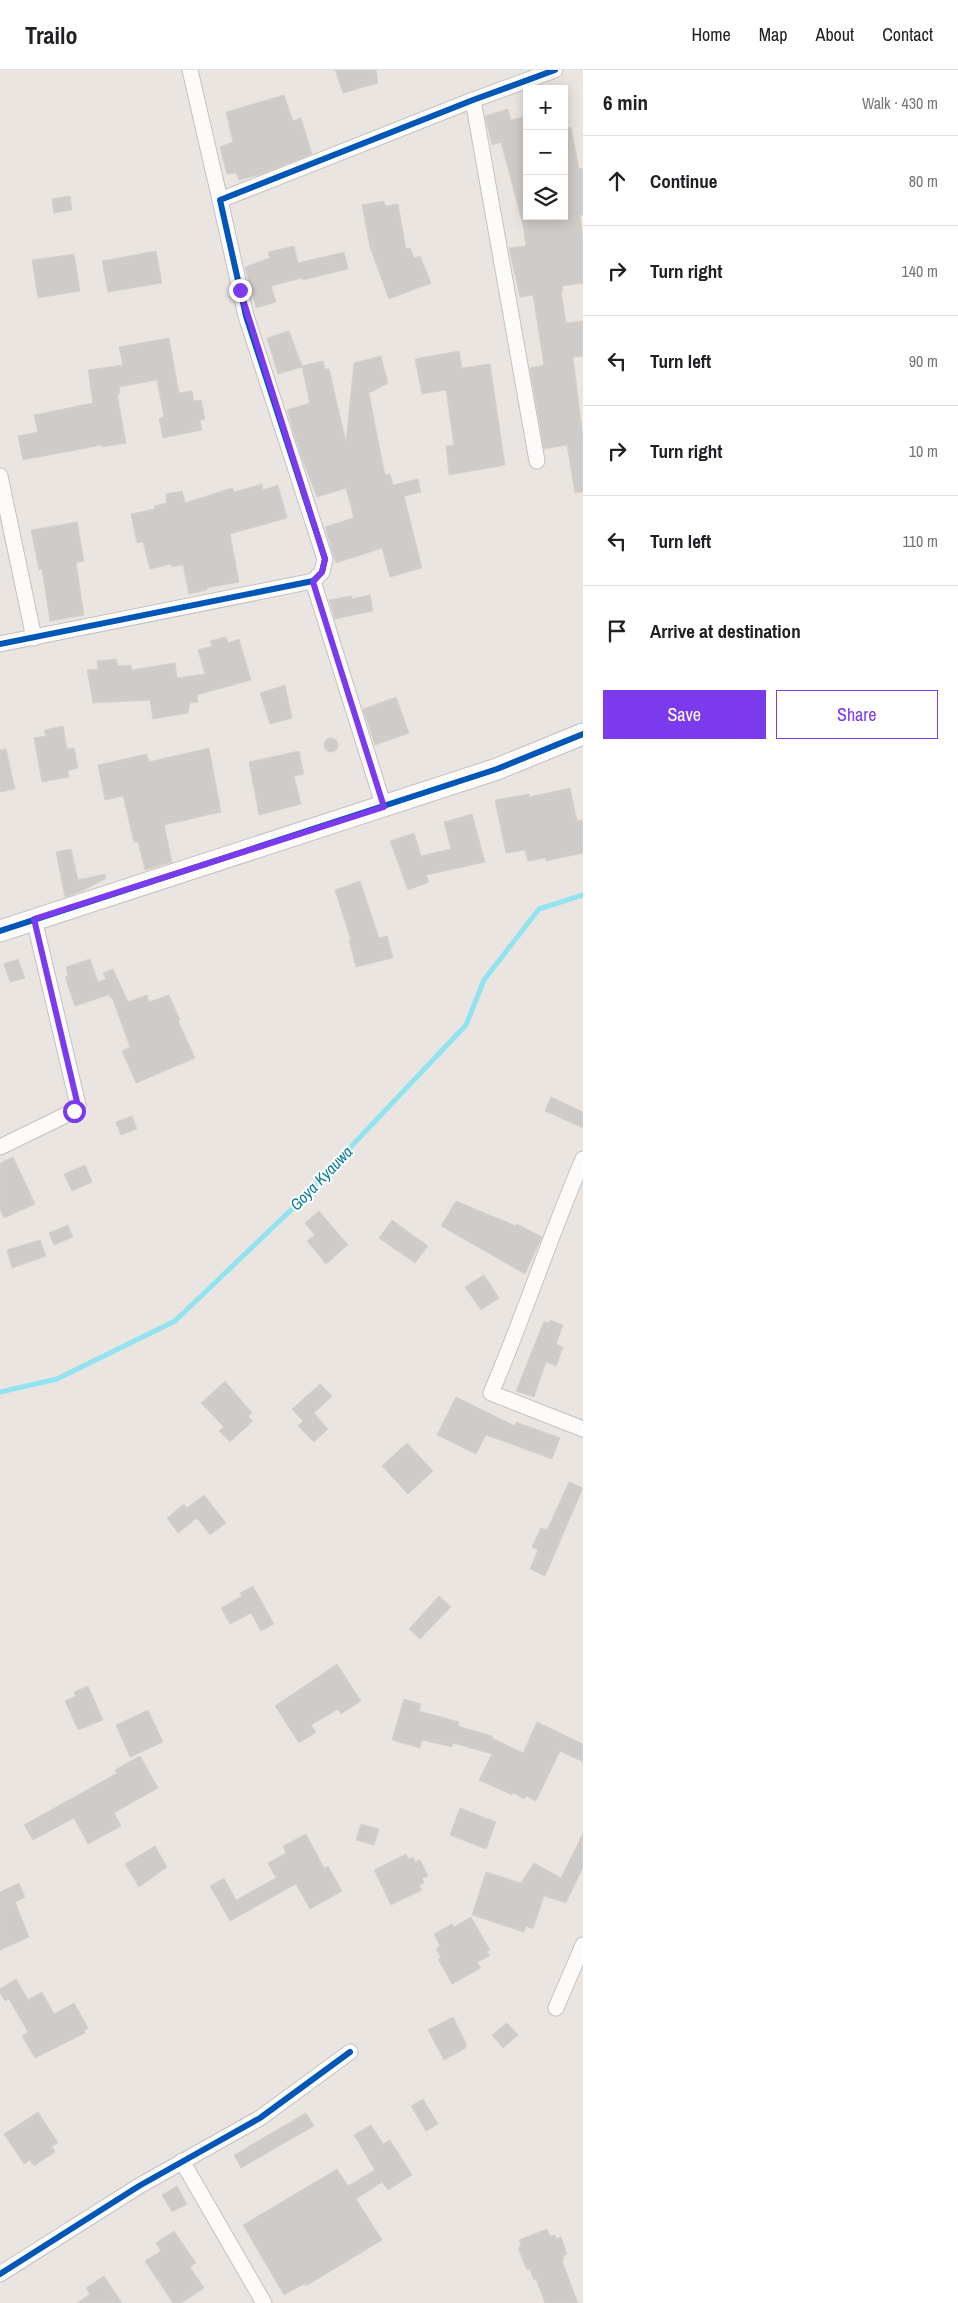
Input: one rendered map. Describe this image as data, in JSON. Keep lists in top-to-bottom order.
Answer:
{
  "water": ["Goya Kyauwa"],
  "page": {
    "header": "Trailo",
    "nav": [
      "Home",
      "Map",
      "About",
      "Contact"
    ],
    "heading": ["6 min", "Walk · 430 m"],
    "map_buttons": ["+", "−"],
    "list": [
      ["Continue", "80 m"],
      ["Turn right", "140 m"],
      ["Turn left", "90 m"],
      ["Turn right", "10 m"],
      ["Turn left", "110 m"],
      "Arrive at destination"
    ],
    "buttons": ["Save", "Share"]
  }
}
